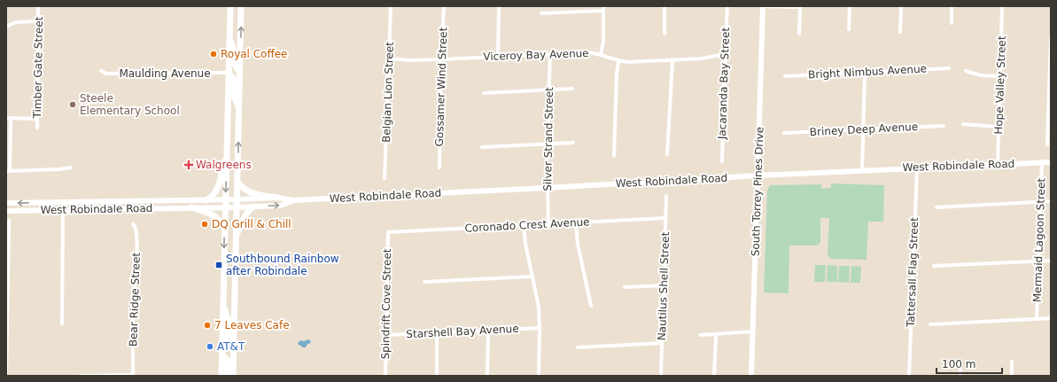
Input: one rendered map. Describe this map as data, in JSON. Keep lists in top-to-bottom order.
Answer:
{
  "streets": {
    "main road": ["West Robindale Road", "South Torrey Pines Drive"],
    "street": [
      "Viceroy Bay Avenue",
      "Timber Gate Street",
      "Bright Nimbus Avenue",
      "Maulding Avenue",
      "Jacaranda Bay Street",
      "Hope Valley Street",
      "Gossamer Wind Street",
      "Belgian Lion Street",
      "Briney Deep Avenue",
      "Silver Strand Street",
      "Coronado Crest Avenue",
      "Mermaid Lagoon Street",
      "Tattersall Flag Street",
      "Nautilus Shell Street",
      "Bear Ridge Street",
      "Spindrift Cove Street",
      "Starshell Bay Avenue"
    ]
  },
  "crossings": [
    ["Viceroy Bay Avenue", "Jacaranda Bay Street"],
    ["Viceroy Bay Avenue", "Gossamer Wind Street"],
    ["Viceroy Bay Avenue", "Belgian Lion Street"],
    ["Viceroy Bay Avenue", "Silver Strand Street"],
    ["Hope Valley Street", "West Robindale Road"],
    ["Silver Strand Street", "West Robindale Road"],
    ["Silver Strand Street", "Coronado Crest Avenue"],
    ["West Robindale Road", "South Torrey Pines Drive"],
    ["West Robindale Road", "Mermaid Lagoon Street"],
    ["West Robindale Road", "Tattersall Flag Street"],
    ["Coronado Crest Avenue", "Nautilus Shell Street"],
    ["Coronado Crest Avenue", "Spindrift Cove Street"],
    ["Spindrift Cove Street", "Starshell Bay Avenue"]
  ],
  "places": {
    "other": [
      "Royal Coffee",
      "Steele Elementary School",
      "DQ Grill & Chill",
      "7 Leaves Cafe",
      "AT&T"
    ],
    "health": ["Walgreens"],
    "transit": ["Southbound Rainbow after Robindale"]
  },
  "scale_bar": "100 m"
}
